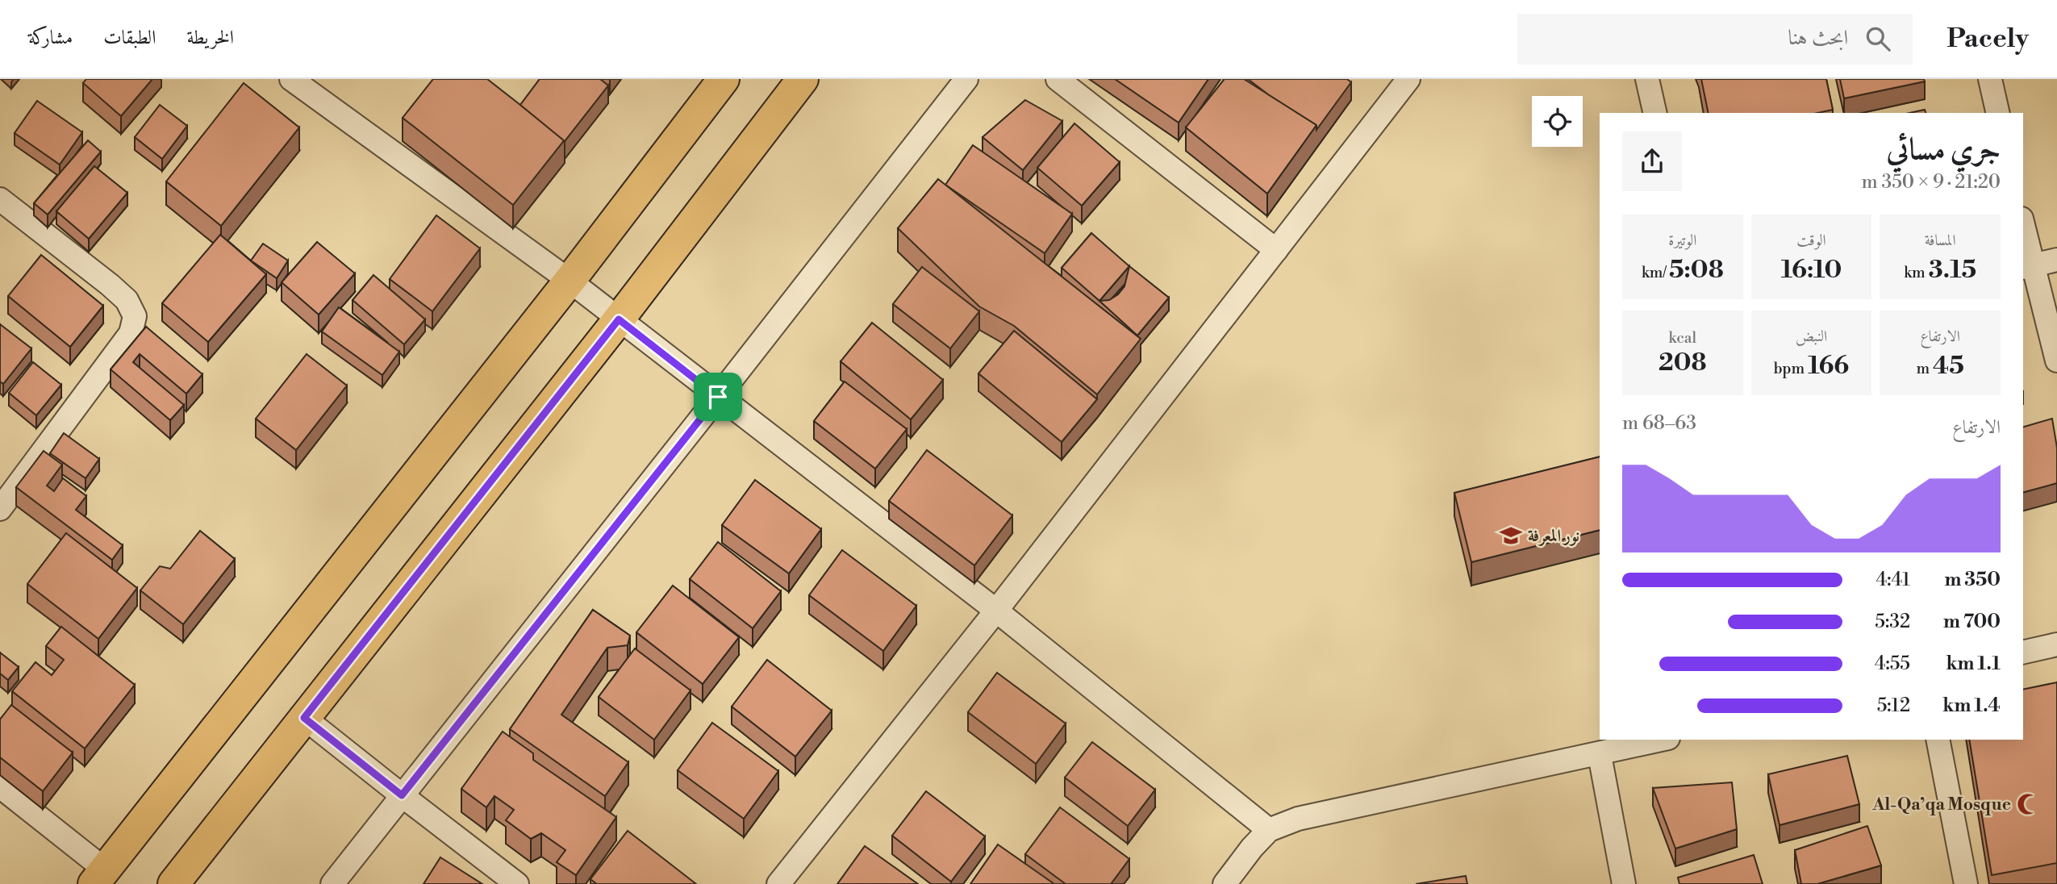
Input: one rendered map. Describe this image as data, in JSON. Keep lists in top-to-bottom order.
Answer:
{
  "places": {
    "school or university": ["نور المعرفة"],
    "mosque": ["Al-Qa’qa Mosque"]
  },
  "page": {
    "header": "Pacely",
    "search": "ابحث هنا",
    "nav": ["الخريطة", "الطبقات", "مشاركة"],
    "heading": ["جري مسائي", "21:20 · 9 × 350 m"],
    "stats": [
      ["المسافة", "3.15 km"],
      ["الوقت", "16:10"],
      ["الوتيرة", "5:08 /km"],
      ["الارتفاع", "45 m"],
      ["النبض", "166 bpm"],
      ["kcal", "208"]
    ],
    "chart": ["الارتفاع", "63–68 m"],
    "list": [
      {
        "name": "350 m",
        "note": "4:41"
      },
      {
        "name": "700 m",
        "note": "5:32"
      },
      {
        "name": "1.1 km",
        "note": "4:55"
      },
      {
        "name": "1.4 km",
        "note": "5:12"
      }
    ]
  }
}
